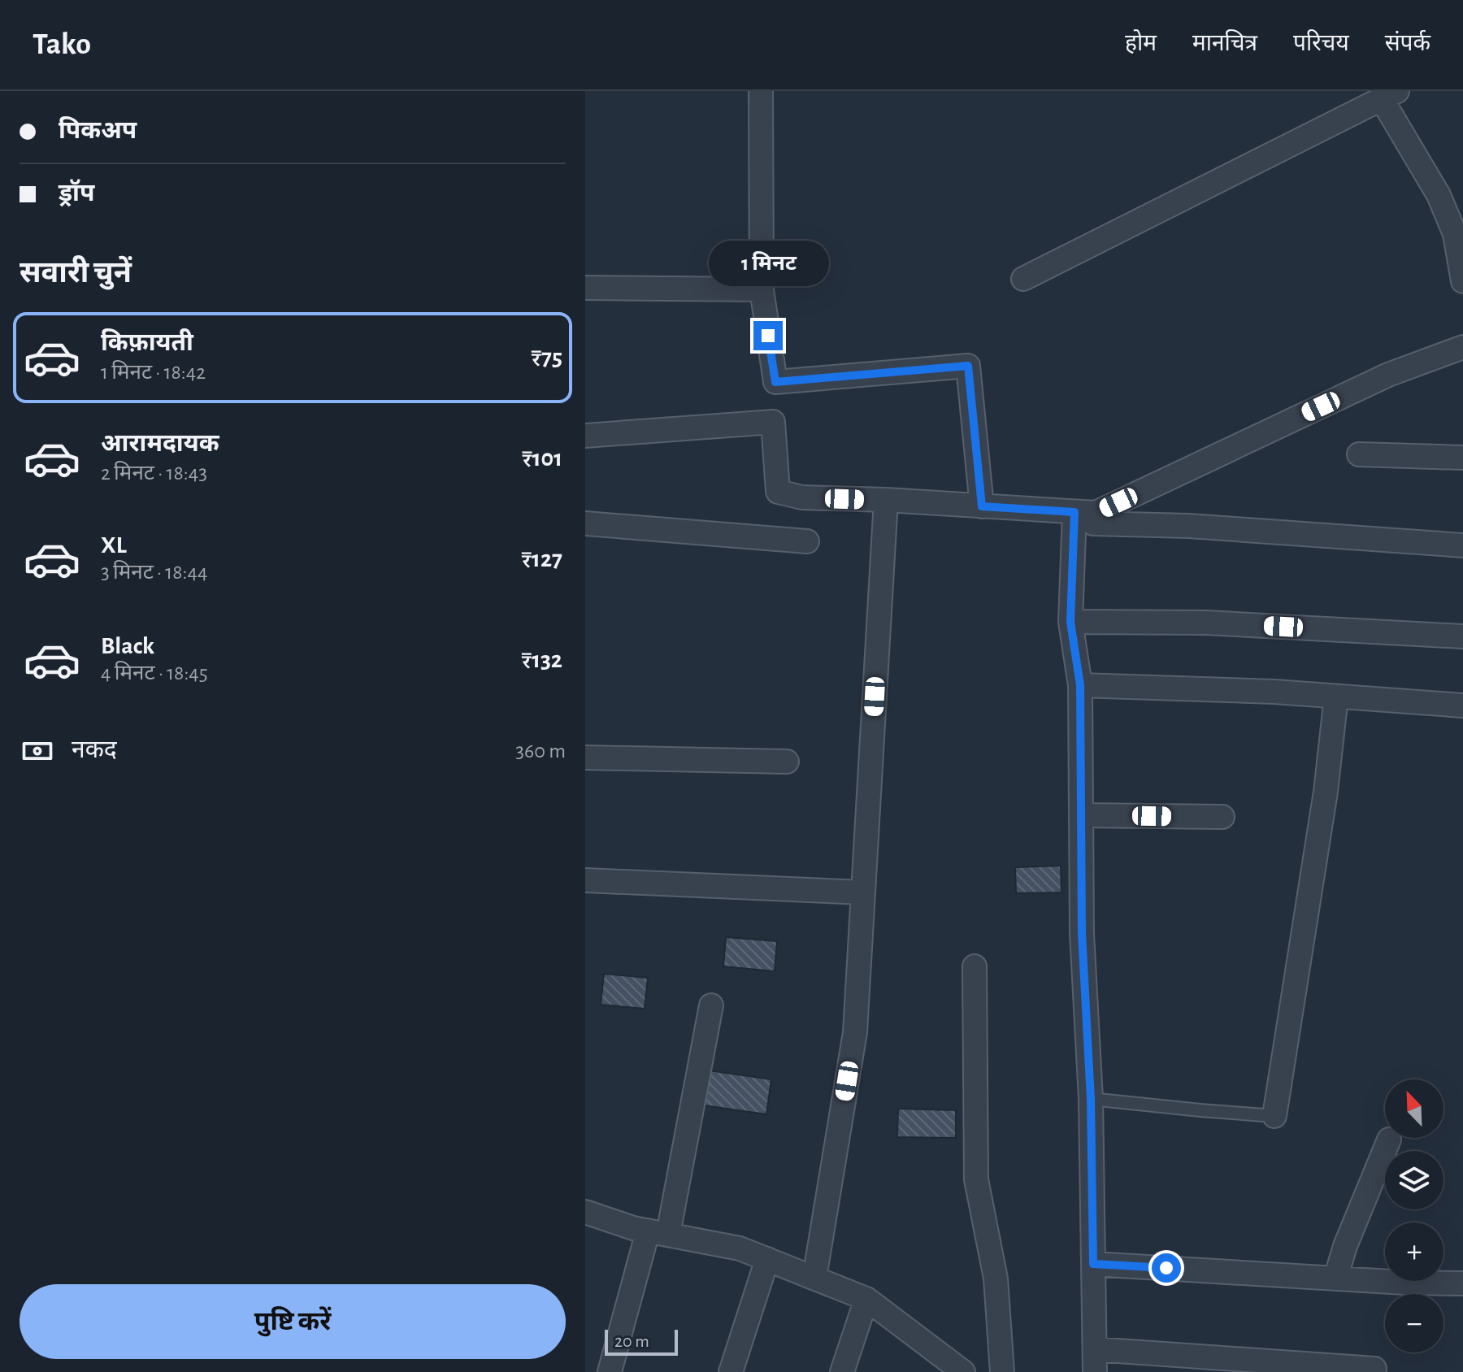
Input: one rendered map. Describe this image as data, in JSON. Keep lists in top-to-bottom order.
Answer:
{
  "scale_bar": "20 m",
  "north": "top left",
  "page": {
    "header": "Tako",
    "nav": [
      "होम",
      "मानचित्र",
      "परिचय",
      "संपर्क"
    ],
    "banner": ["पिकअप", "ड्रॉप"],
    "heading": "सवारी चुनें",
    "bubble": "1 मिनट",
    "list": [
      {
        "name": "किफ़ायती",
        "note": "1 मिनट · 18:42",
        "value": "₹75"
      },
      {
        "name": "आरामदायक",
        "note": "2 मिनट · 18:43",
        "value": "₹101"
      },
      {
        "name": "XL",
        "note": "3 मिनट · 18:44",
        "value": "₹127"
      },
      {
        "name": "Black",
        "note": "4 मिनट · 18:45",
        "value": "₹132"
      }
    ],
    "pay": ["नकद", "360 m"],
    "map_buttons": ["+", "−"],
    "buttons": "पुष्टि करें",
    "scale": "20 m"
  }
}
